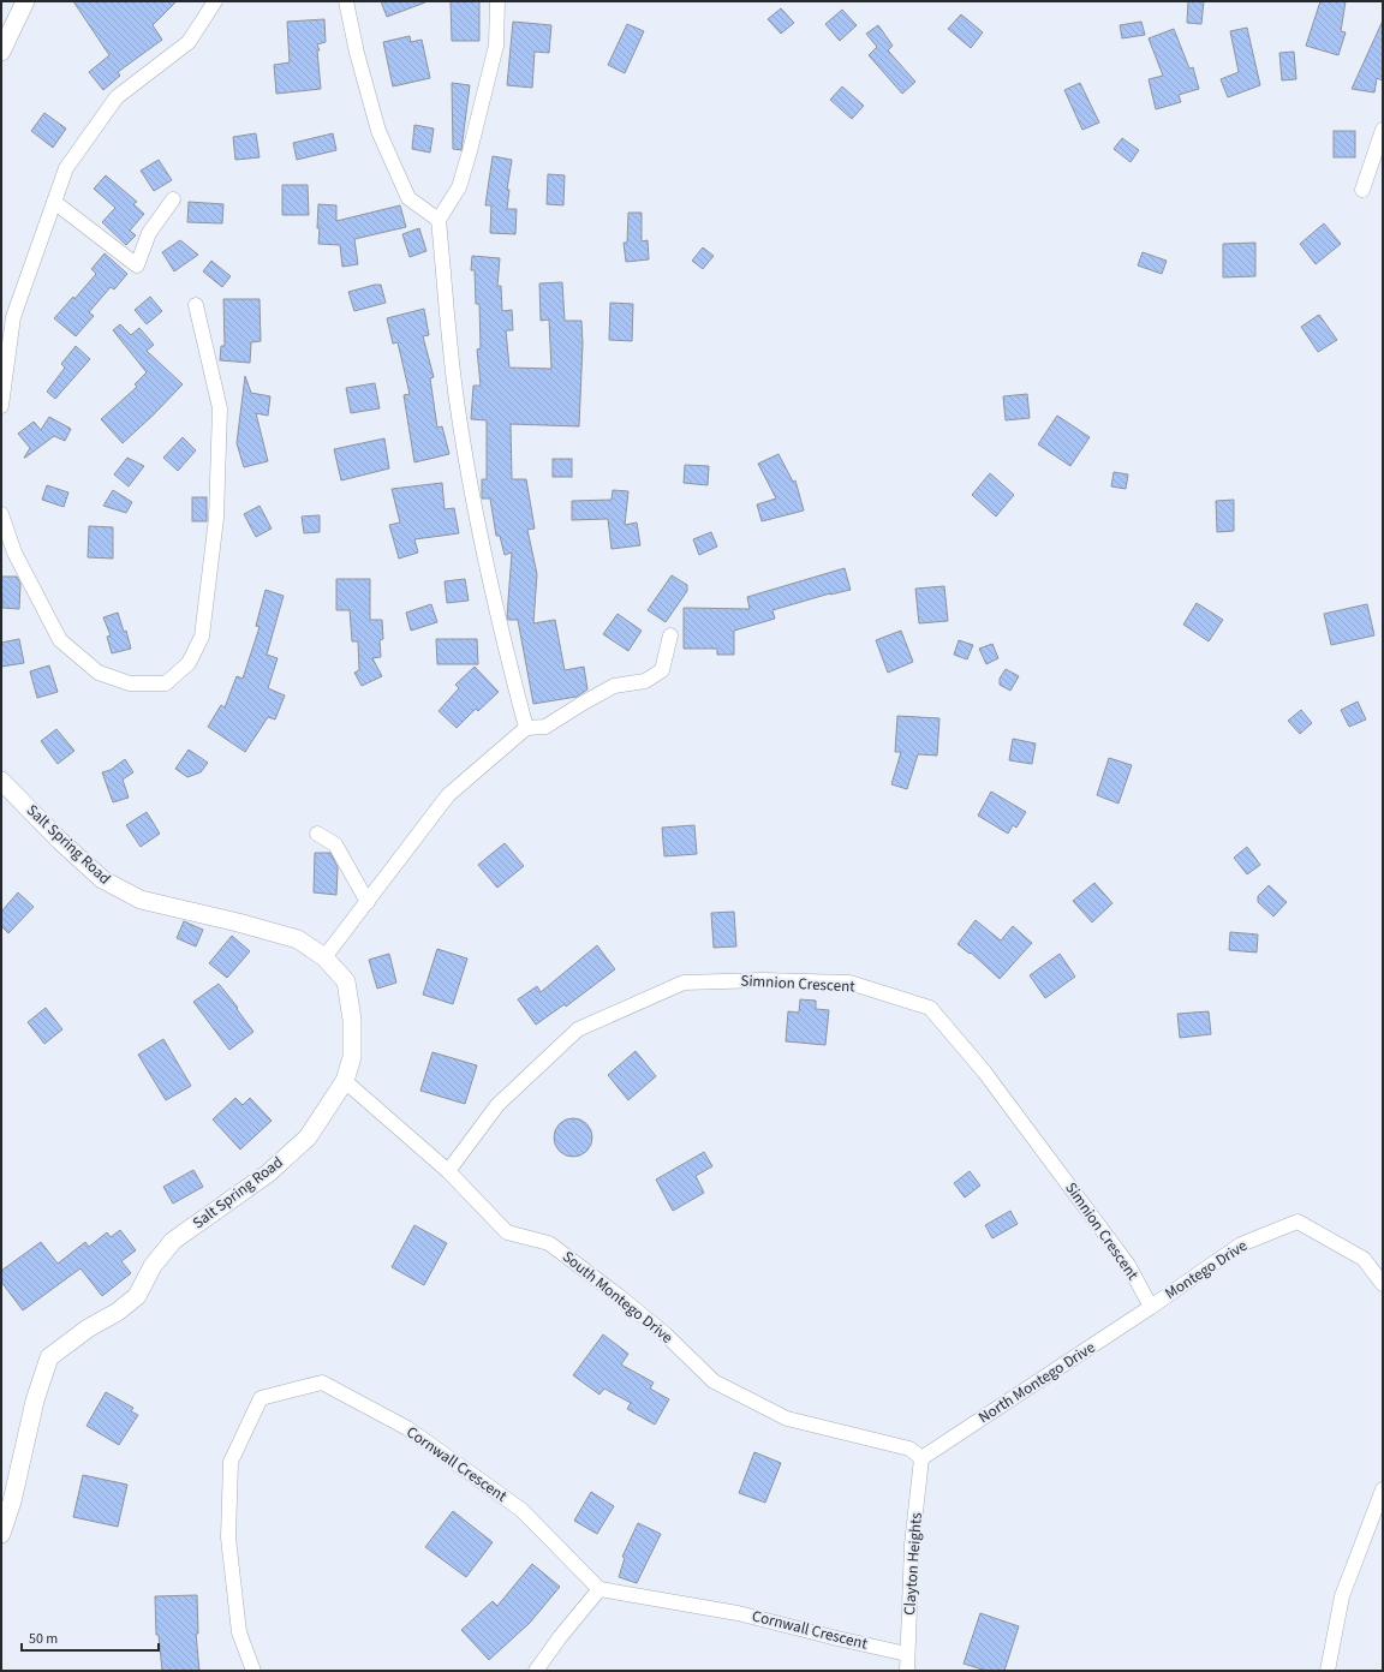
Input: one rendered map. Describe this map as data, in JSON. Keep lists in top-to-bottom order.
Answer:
{
  "streets": {
    "street": [
      "Salt Spring Road",
      "Simnion Crescent",
      "Montego Drive",
      "South Montego Drive",
      "North Montego Drive",
      "Cornwall Crescent",
      "Clayton Heights"
    ]
  },
  "crossings": [
    ["Salt Spring Road", "South Montego Drive"],
    ["Simnion Crescent", "Montego Drive"],
    ["Simnion Crescent", "South Montego Drive"],
    ["Simnion Crescent", "North Montego Drive"],
    ["Montego Drive", "North Montego Drive"],
    ["South Montego Drive", "North Montego Drive"],
    ["South Montego Drive", "Clayton Heights"],
    ["North Montego Drive", "Clayton Heights"],
    ["Cornwall Crescent", "Clayton Heights"]
  ],
  "scale_bar": "50 m"
}
